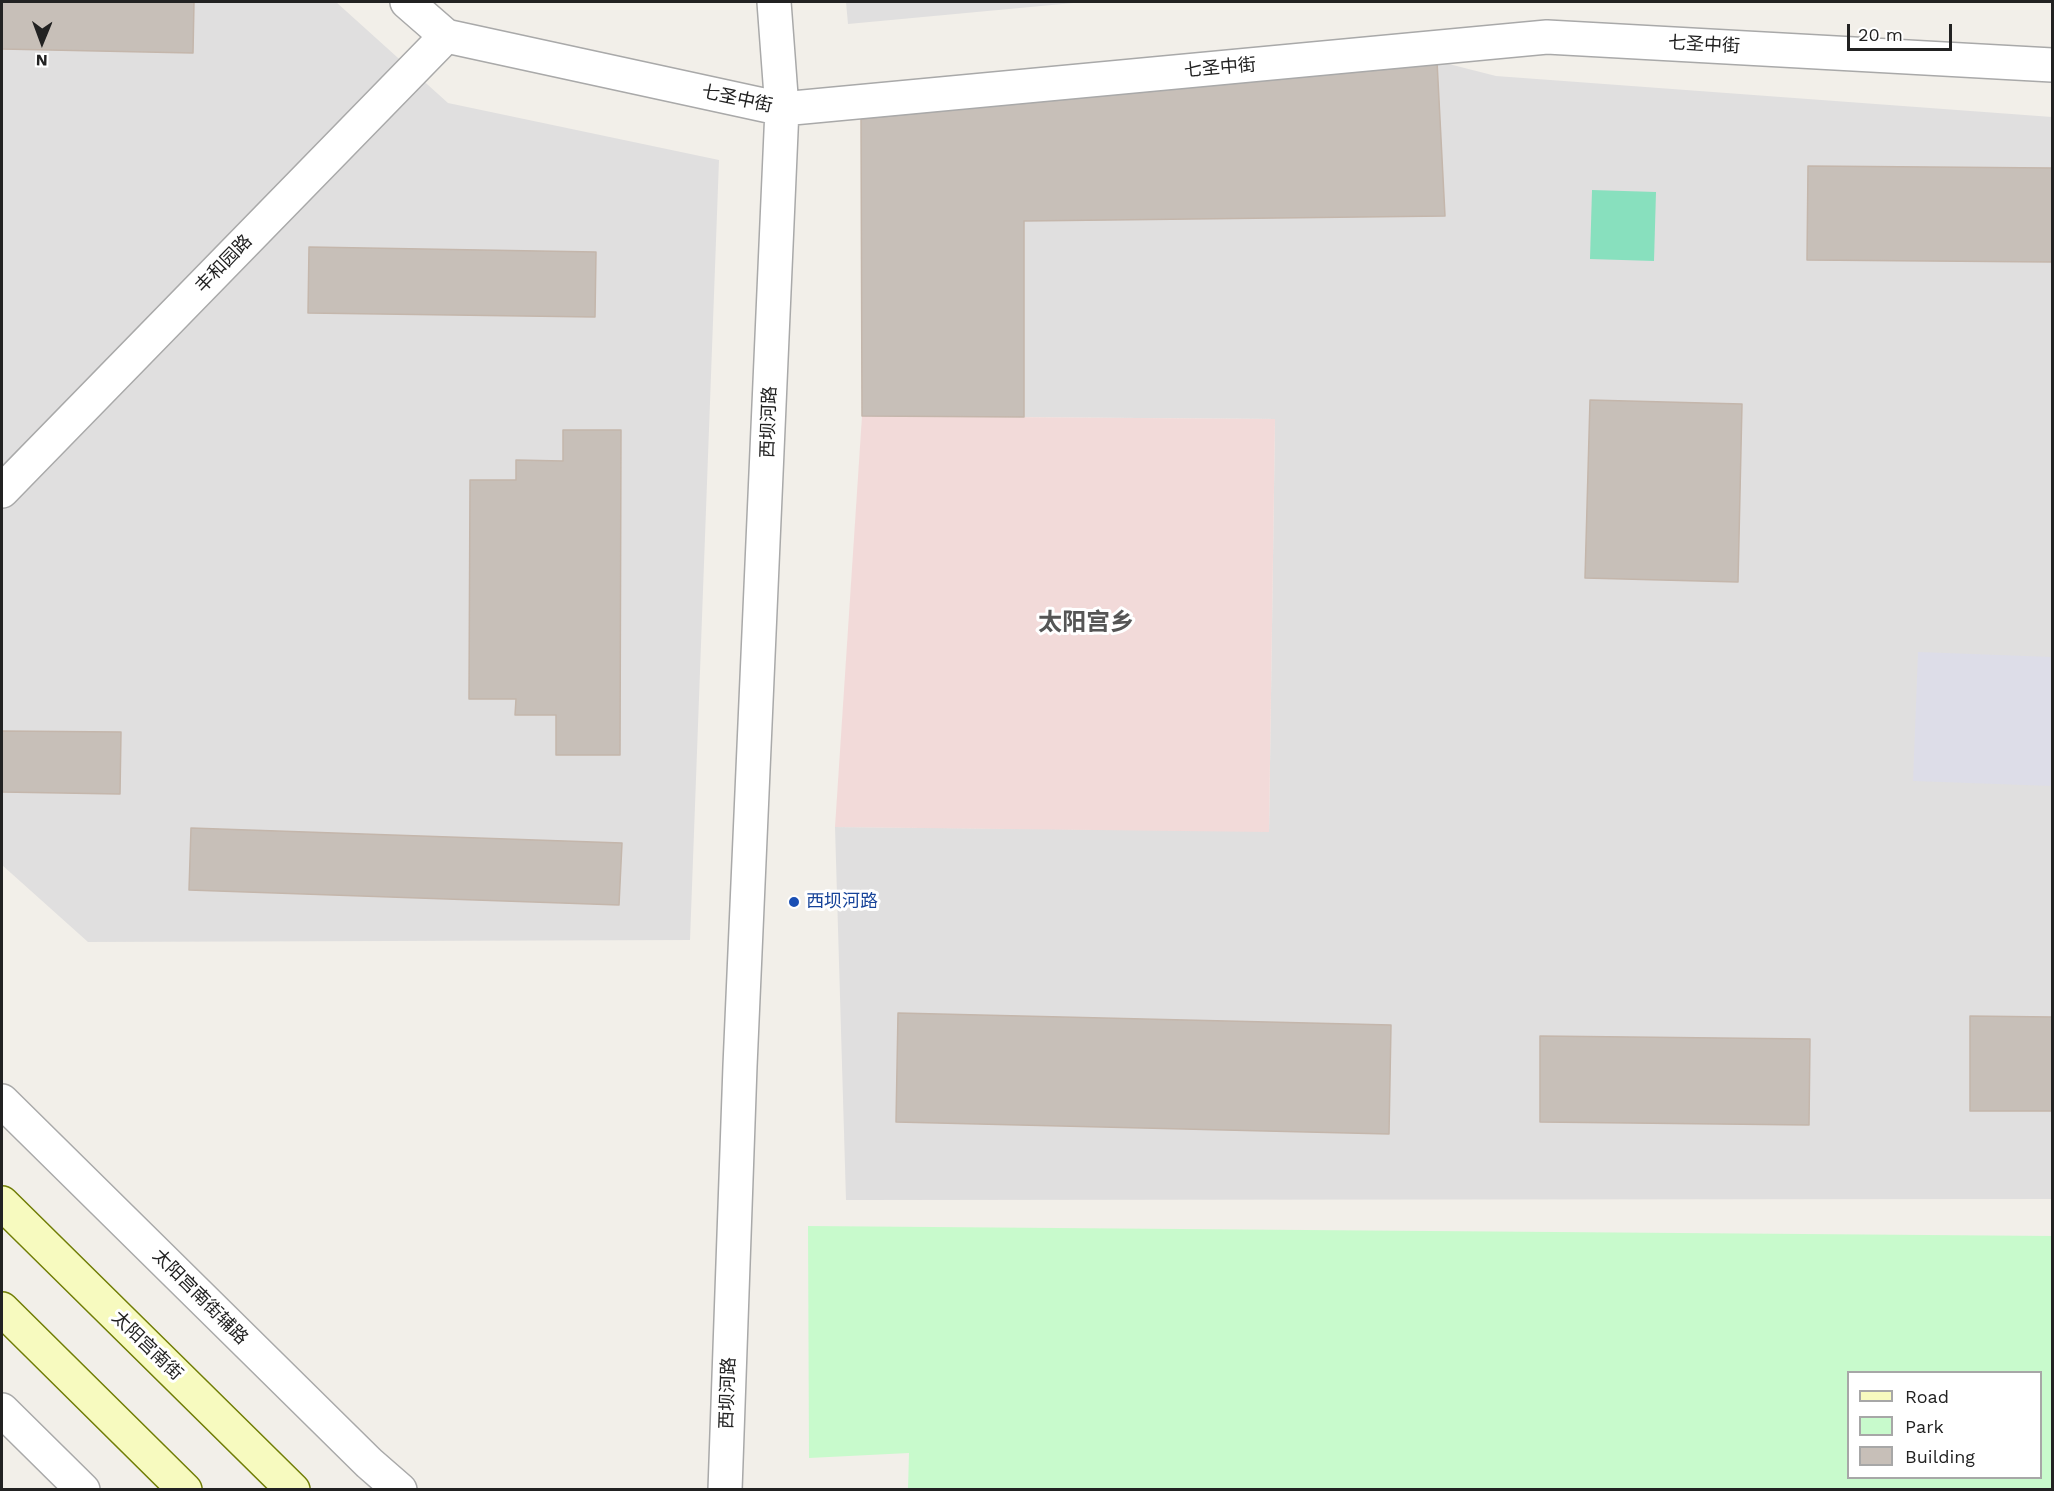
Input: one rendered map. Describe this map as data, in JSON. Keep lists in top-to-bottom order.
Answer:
{
  "streets": {
    "main road": ["太阳宫南街"],
    "street": [
      "七圣中街",
      "丰和园路",
      "西坝河路",
      "太阳宫南街辅路"
    ]
  },
  "crossings": [
    ["七圣中街", "丰和园路"],
    ["七圣中街", "西坝河路"]
  ],
  "districts": ["太阳宫乡"],
  "places": ["西坝河路"],
  "legend": ["Road", "Park", "Building"],
  "scale_bar": "20 m",
  "north": "bottom"
}
